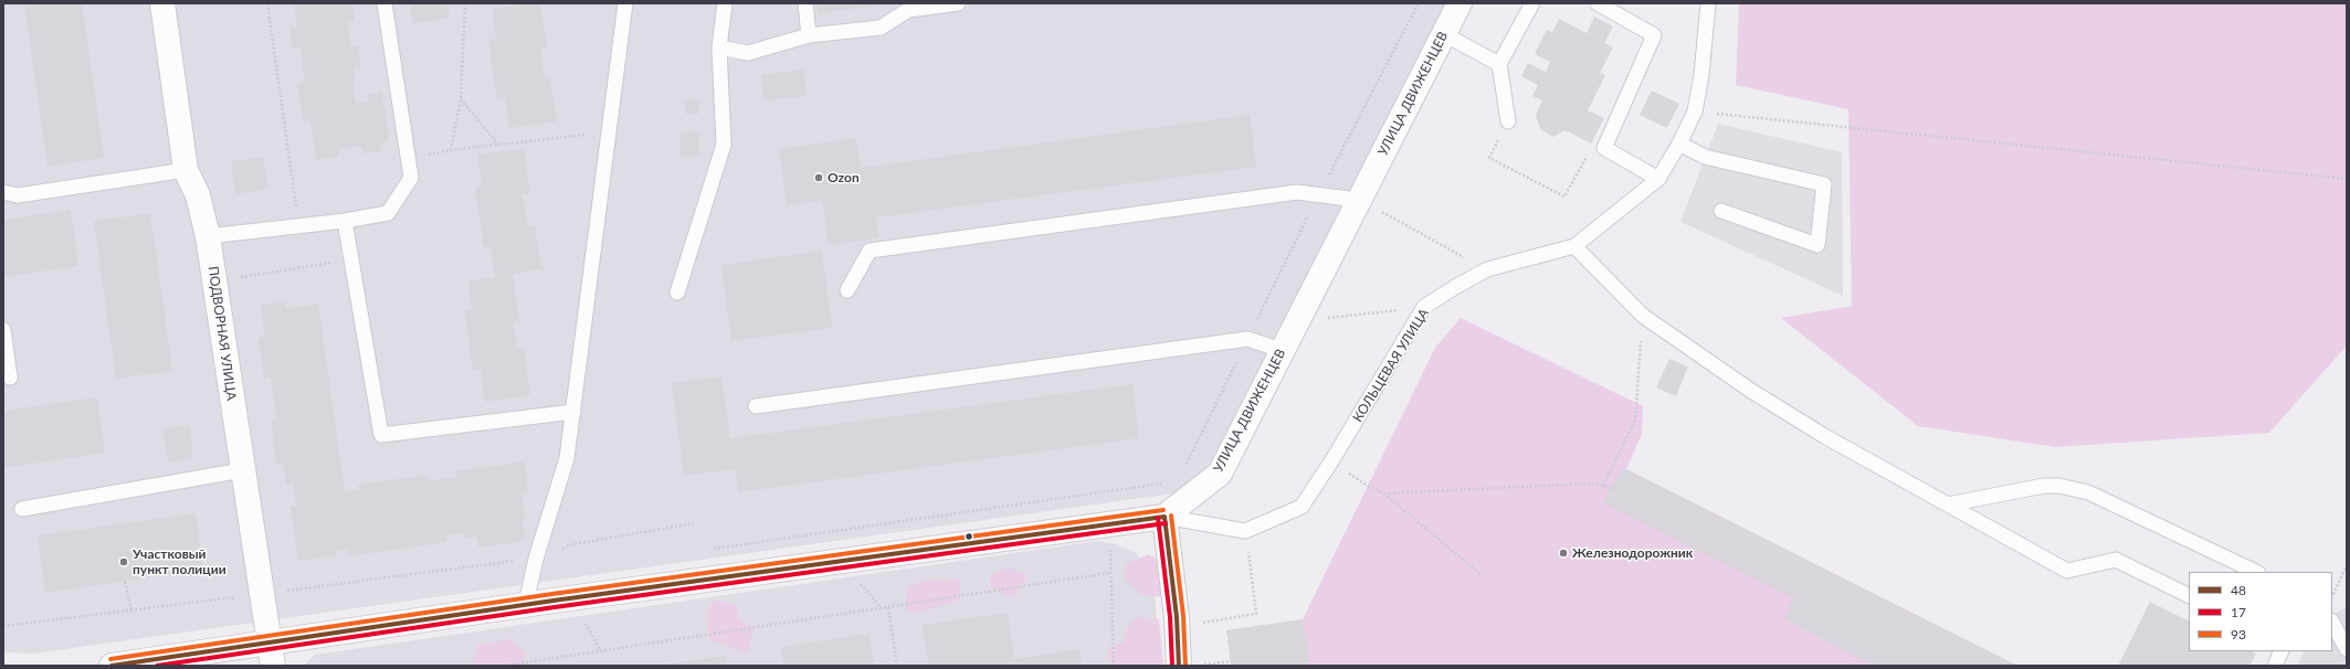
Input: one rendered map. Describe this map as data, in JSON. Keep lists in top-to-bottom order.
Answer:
{
  "streets": {
    "street": ["УЛИЦА ДВИЖЕНЦЕВ", "ПОДВОРНАЯ УЛИЦА"],
    "lane": ["КОЛЬЦЕВАЯ УЛИЦА"]
  },
  "places": ["Ozon", "Железнодорожник", "Участковый пункт полиции"],
  "lines": ["transit line 93", "transit line 48", "transit line 17"],
  "legend": ["48", "17", "93"]
}
